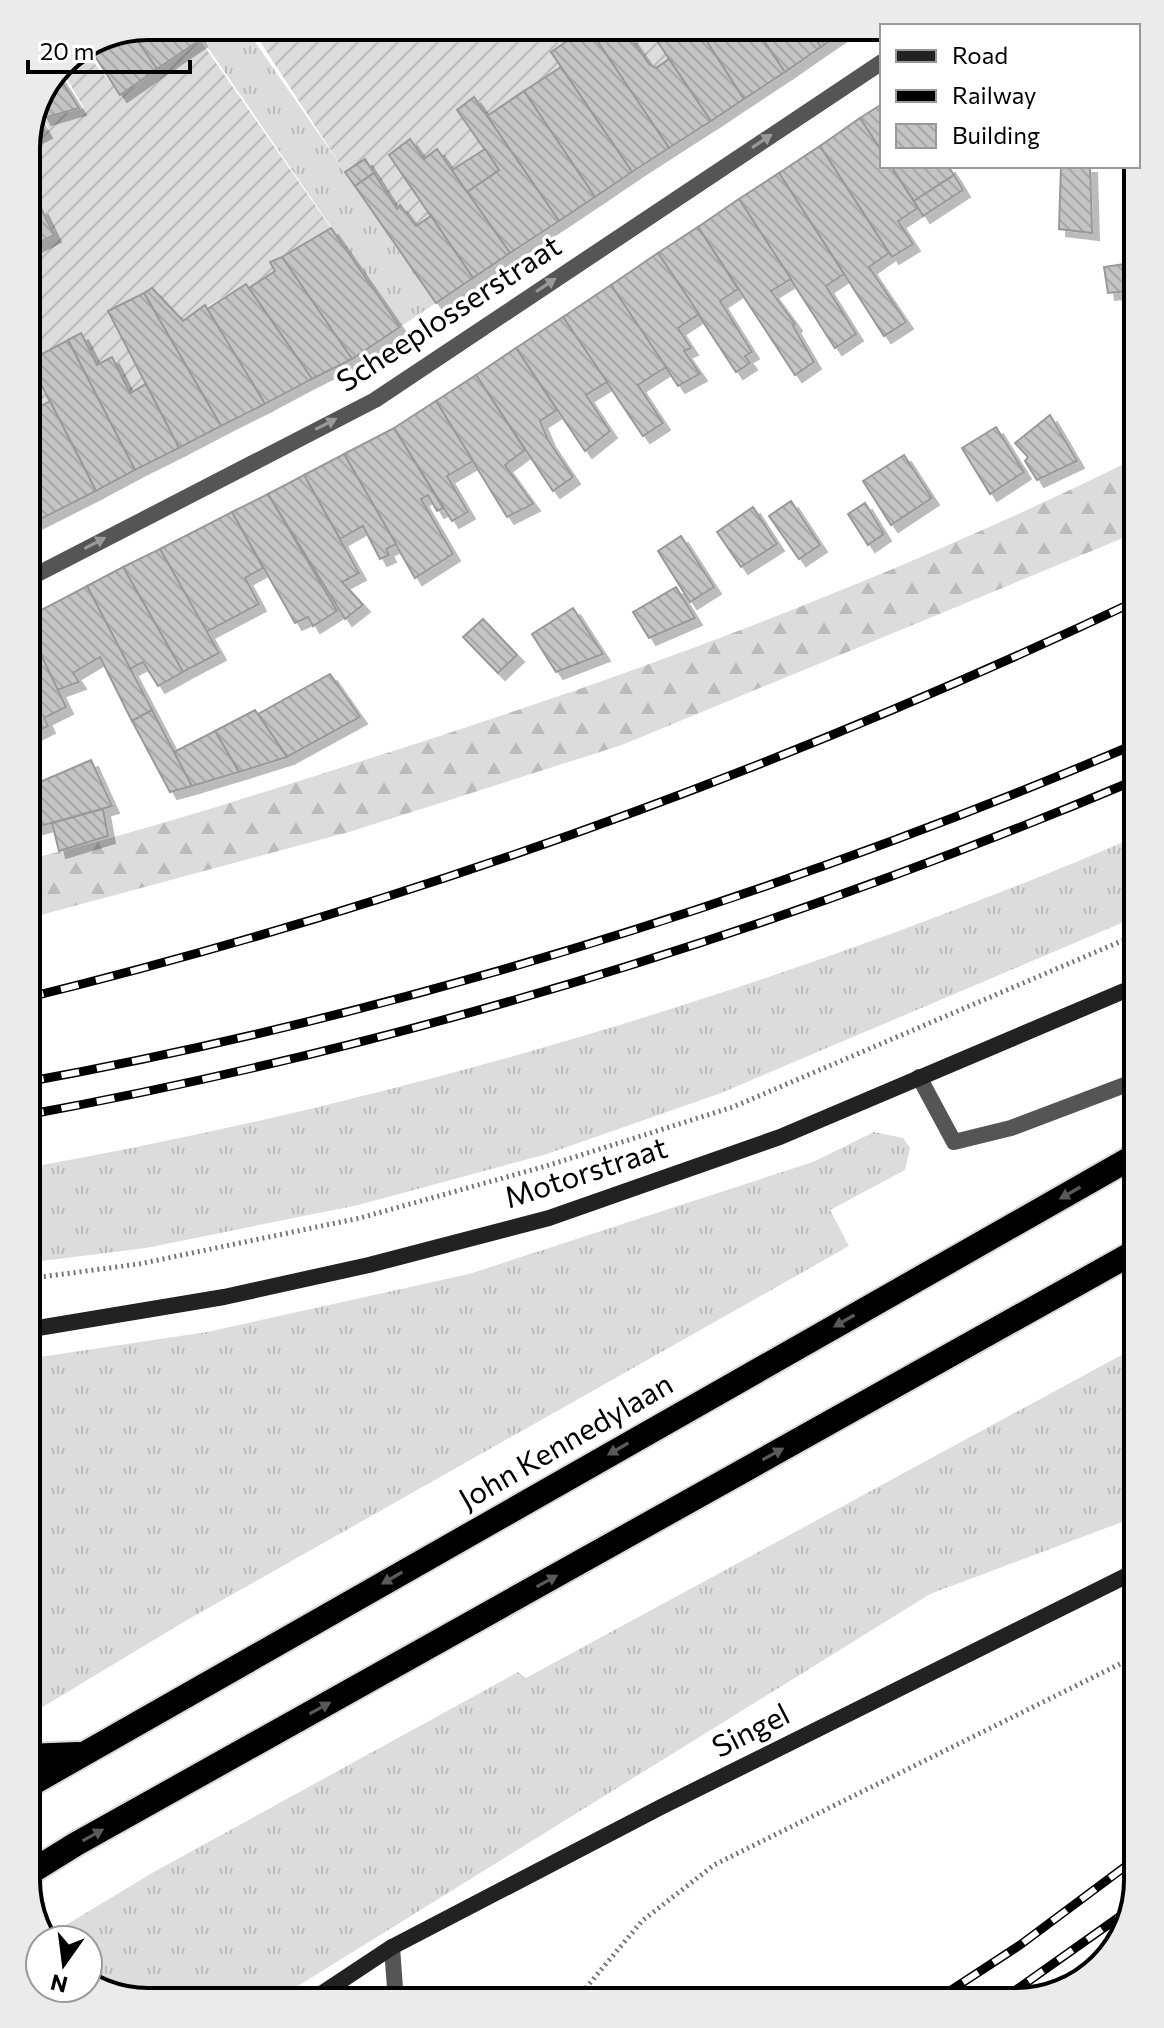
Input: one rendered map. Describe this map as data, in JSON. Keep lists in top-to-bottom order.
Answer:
{
  "streets": {
    "highway": ["John Kennedylaan"],
    "street": ["Scheeplosserstraat", "Motorstraat", "Singel"]
  },
  "one_way": ["Scheeplosserstraat"],
  "legend": ["Road", "Railway", "Building"],
  "scale_bar": "20 m",
  "north": "bottom"
}
